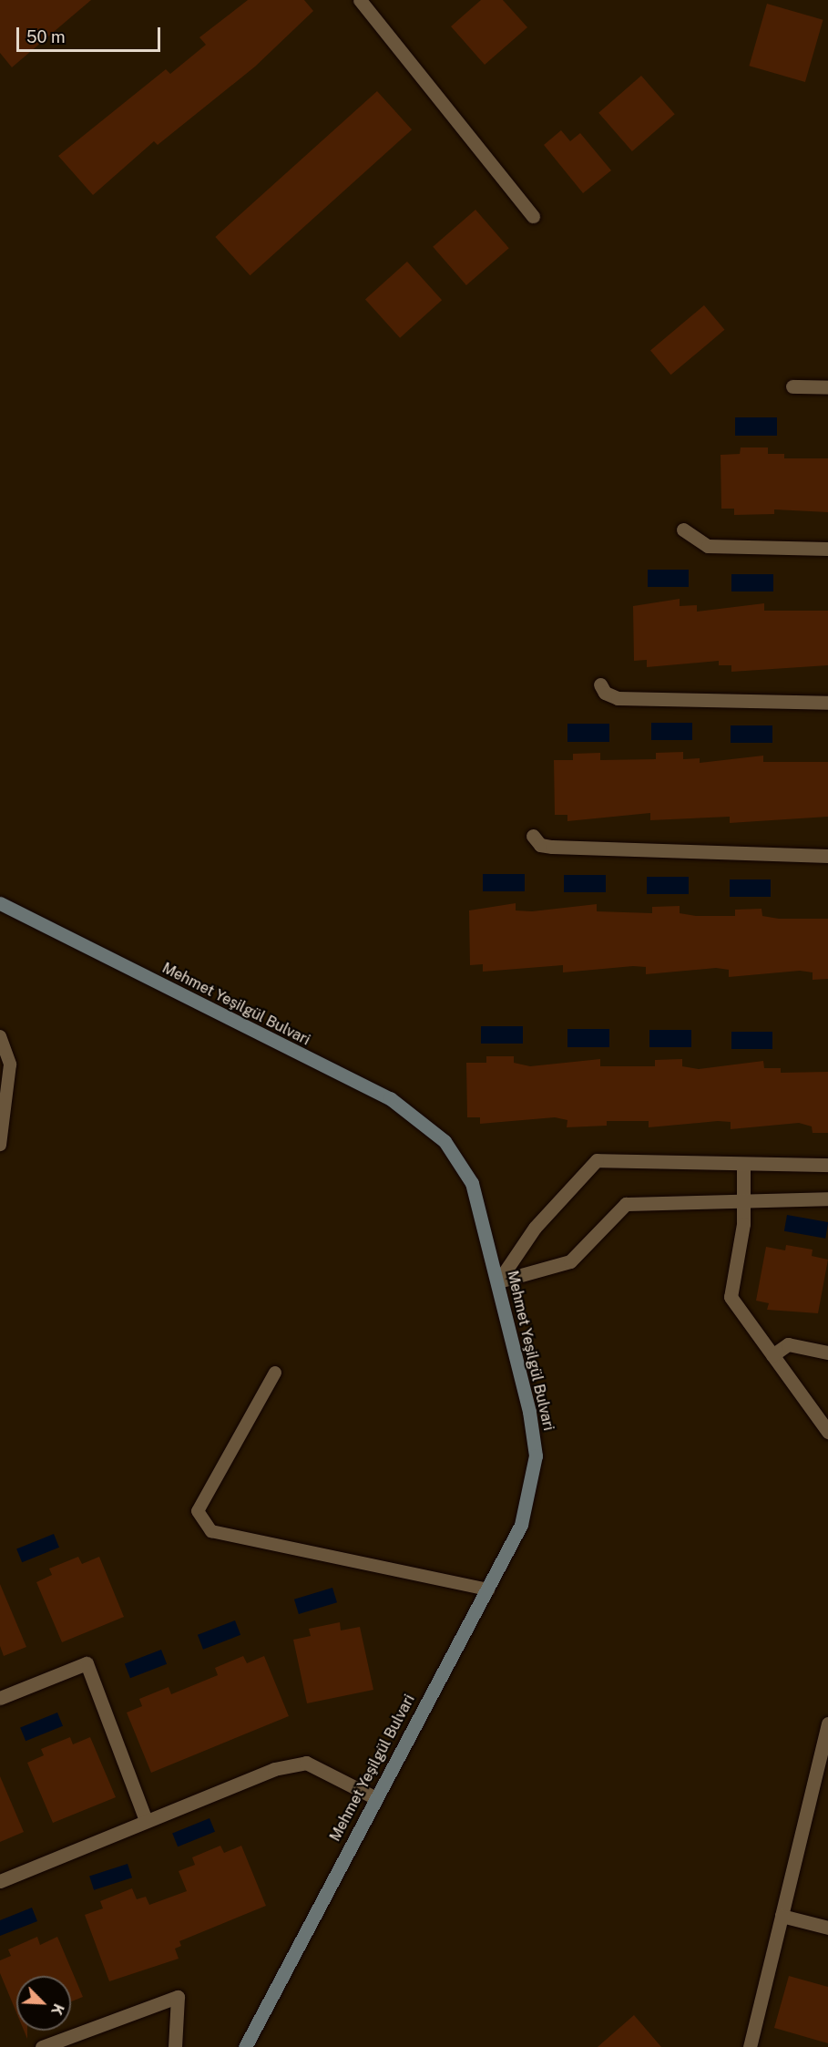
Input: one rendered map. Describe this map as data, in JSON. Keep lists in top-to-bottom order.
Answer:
{
  "streets": {
    "main road": ["Mehmet Yeşilgül Bulvari"]
  },
  "scale_bar": "50 m",
  "north": "bottom right"
}
